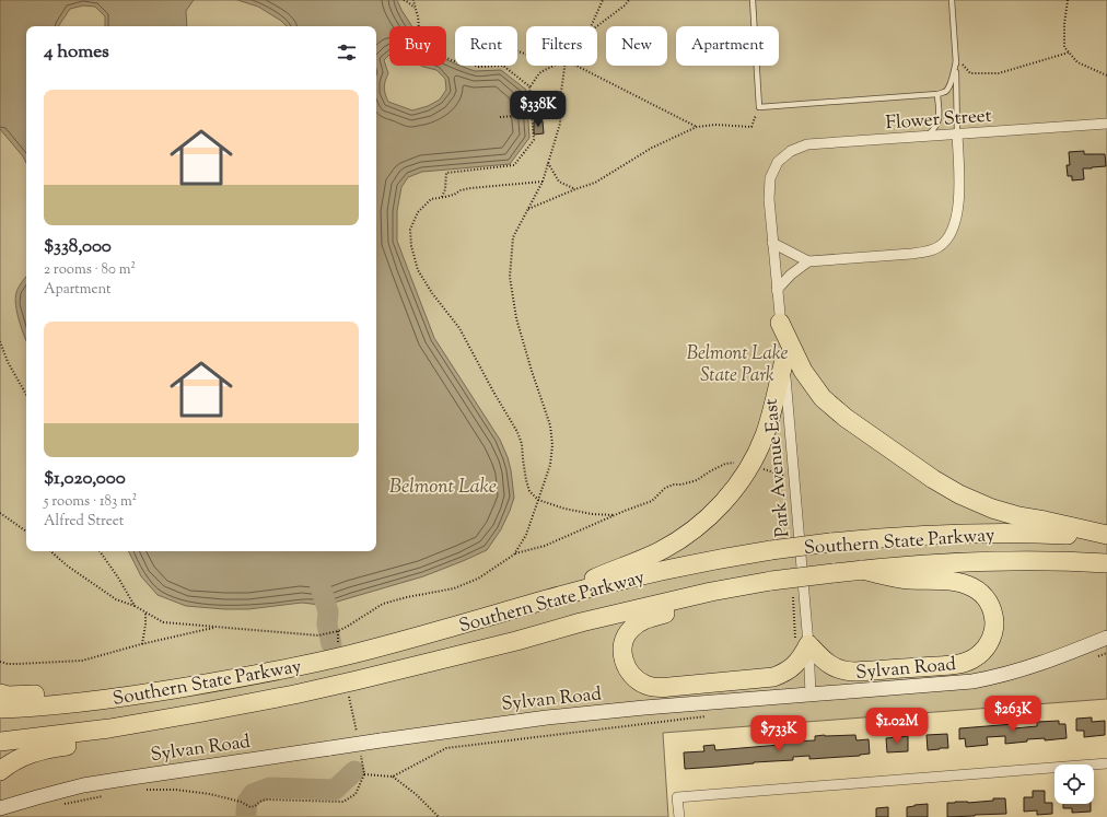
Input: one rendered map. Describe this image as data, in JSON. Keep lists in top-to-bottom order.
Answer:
{
  "streets": {
    "highway": ["Southern State Parkway"],
    "street": ["Flower Street", "Park Avenue East", "Sylvan Road"]
  },
  "crossings": [
    ["Flower Street", "Park Avenue East"],
    ["Park Avenue East", "Sylvan Road"]
  ],
  "water": ["Belmont Lake"],
  "parks": ["Belmont Lake State Park"],
  "page": {
    "chip": [
      "Buy",
      "Rent",
      "Filters",
      "New",
      "Apartment"
    ],
    "heading": "4 homes",
    "list": [
      {
        "name": "$338,000",
        "note": "2 rooms · 80 m² · Apartment"
      },
      {
        "name": "$1,020,000",
        "note": "5 rooms · 183 m² · Alfred Street"
      }
    ],
    "price": [
      "$338K",
      "$263K",
      "$1.02M",
      "$733K"
    ]
  }
}
